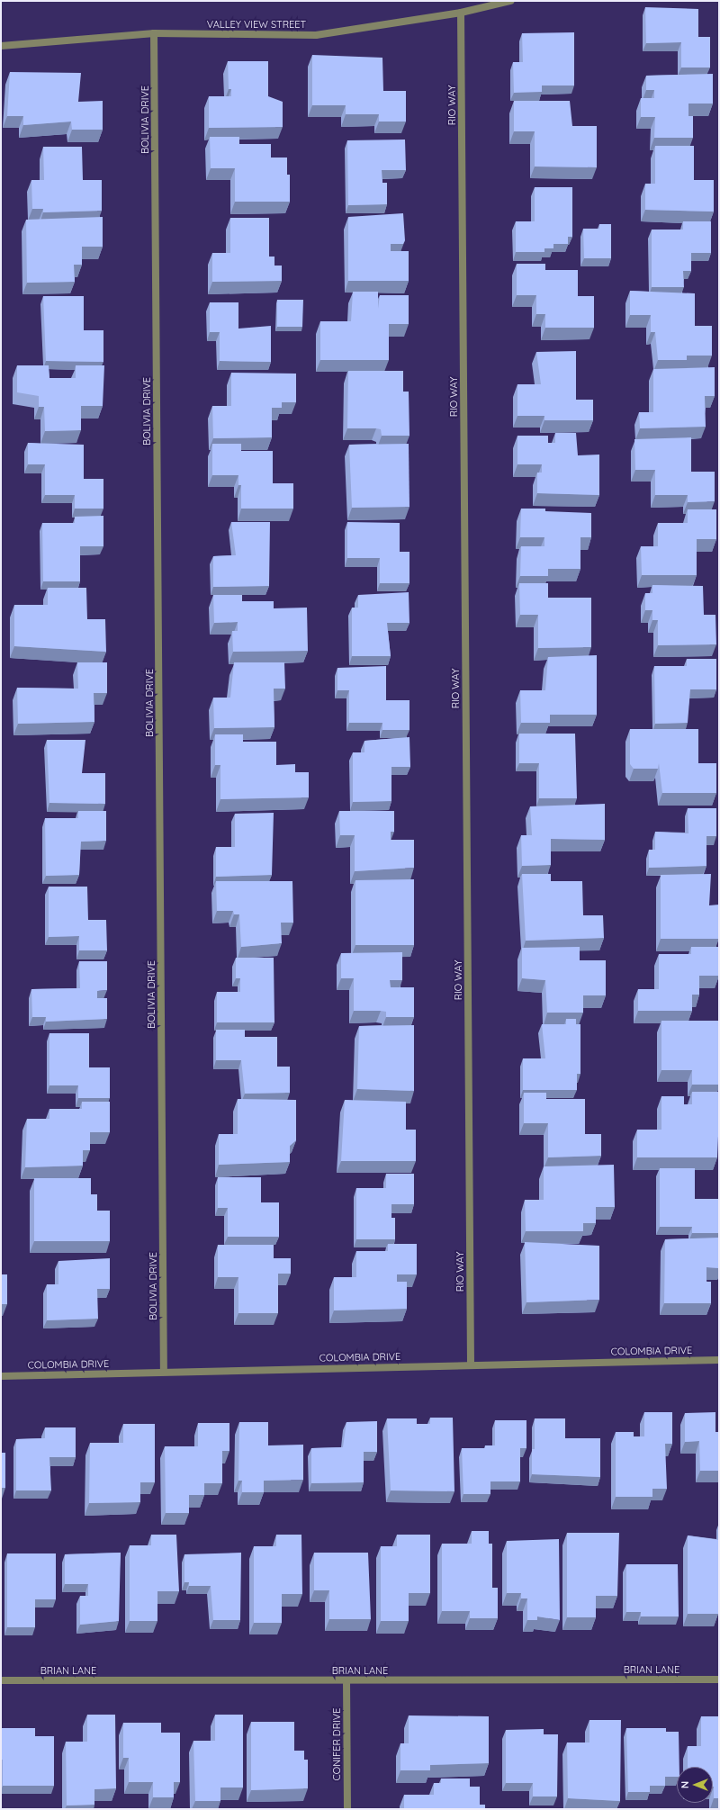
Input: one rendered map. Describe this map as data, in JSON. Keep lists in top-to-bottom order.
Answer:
{
  "streets": {
    "street": [
      "VALLEY VIEW STREET",
      "RIO WAY",
      "BOLIVIA DRIVE",
      "COLOMBIA DRIVE",
      "BRIAN LANE",
      "CONIFER DRIVE"
    ]
  },
  "crossings": [
    ["VALLEY VIEW STREET", "RIO WAY"],
    ["VALLEY VIEW STREET", "BOLIVIA DRIVE"],
    ["RIO WAY", "COLOMBIA DRIVE"],
    ["BOLIVIA DRIVE", "COLOMBIA DRIVE"],
    ["BRIAN LANE", "CONIFER DRIVE"]
  ],
  "north": "left"
}
